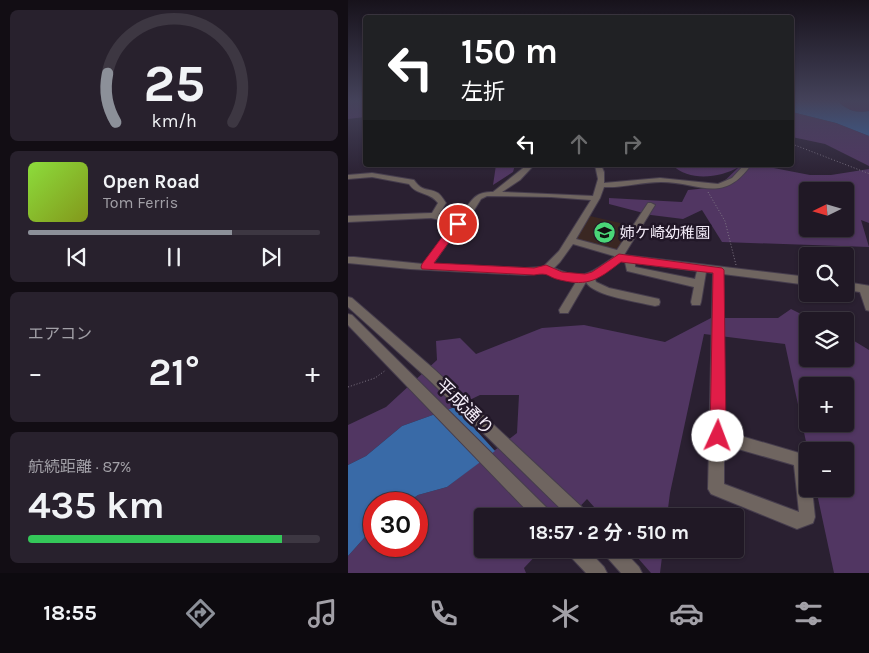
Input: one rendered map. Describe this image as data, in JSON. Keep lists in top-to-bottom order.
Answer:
{
  "streets": {
    "street": ["平成通り"]
  },
  "places": {
    "school or university": ["姉ケ崎幼稚園"]
  },
  "north": "left",
  "page": {
    "turn": ["150 m", "左折"],
    "song": ["Open Road", "Tom Ferris"],
    "map_buttons": ["+", "−"],
    "tile": [
      "エアコン",
      ["航続距離 · 87%", "435 km"]
    ],
    "heat": ["−", "21°", "+"],
    "limit": "30",
    "trip": "18:57 · 2 分 · 510 m",
    "tabs": "18:55",
    "gauge": ["25", "km/h"]
  }
}
